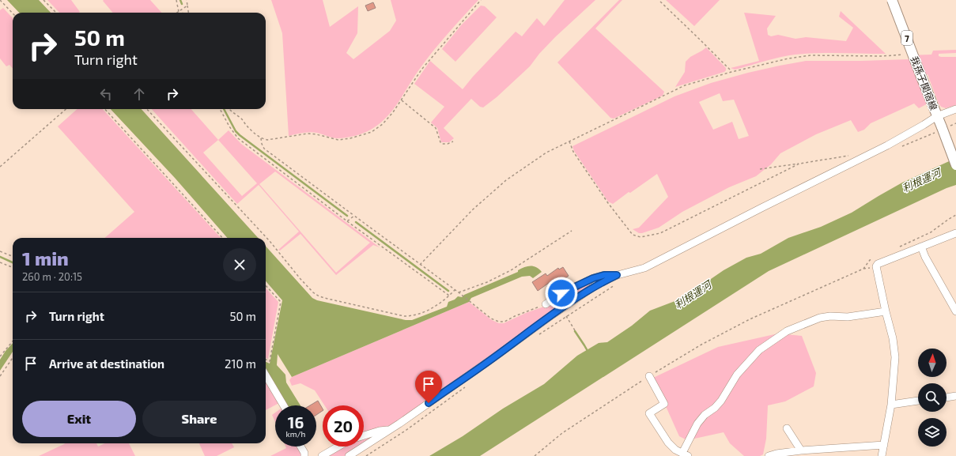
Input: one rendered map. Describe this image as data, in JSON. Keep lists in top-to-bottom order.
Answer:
{
  "streets": {
    "main road": ["7", "我孫子関宿線"]
  },
  "water": ["利根運河"],
  "north": "top",
  "page": {
    "turn": ["50 m", "Turn right"],
    "heading": ["1 min", "260 m · 20:15"],
    "list": [
      {
        "name": "Turn right",
        "value": "50 m"
      },
      {
        "name": "Arrive at destination",
        "value": "210 m"
      }
    ],
    "buttons": ["Exit", "Share"],
    "speed": "16 km/h",
    "limit": "20"
  }
}
